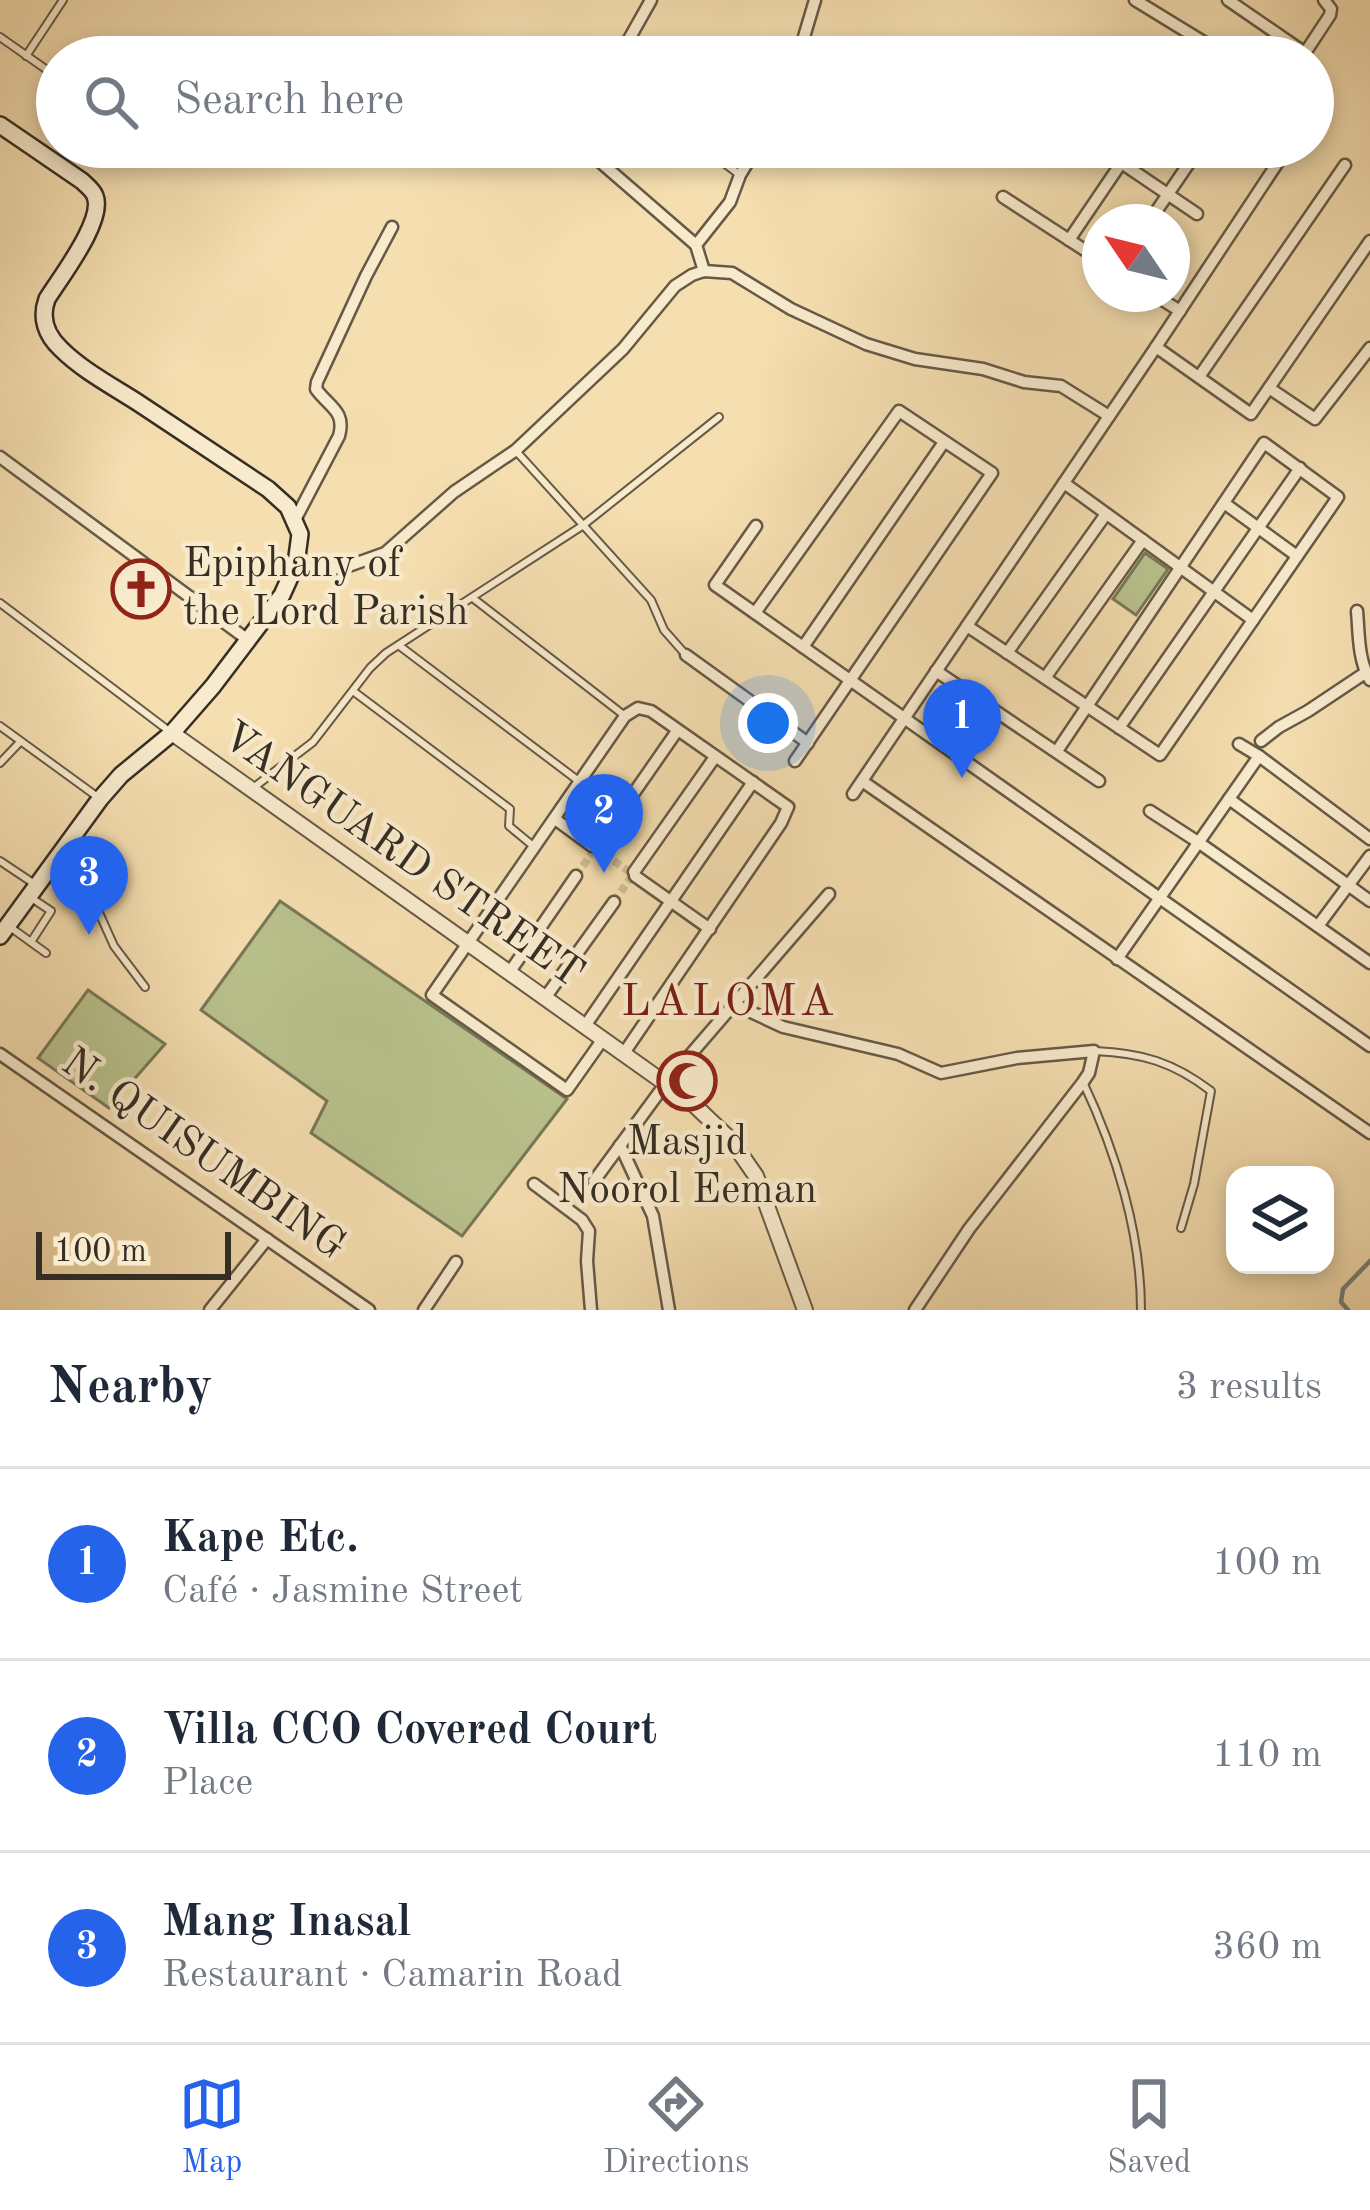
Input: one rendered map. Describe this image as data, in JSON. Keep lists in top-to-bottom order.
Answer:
{
  "streets": {
    "street": ["VANGUARD STREET", "N. QUISUMBING"]
  },
  "districts": ["LALOMA"],
  "places": {
    "church": ["Epiphany of the Lord Parish"],
    "mosque": ["Masjid Noorol Eeman"]
  },
  "scale_bar": "100 m",
  "north": "top left",
  "page": {
    "search": "Search here",
    "pins": ["1", "2", "3"],
    "scale": "100 m",
    "heading": ["Nearby", "3 results"],
    "list": [
      {
        "mark": "1",
        "name": "Kape Etc.",
        "note": "Café · Jasmine Street",
        "value": "100 m"
      },
      {
        "mark": "2",
        "name": "Villa CCO Covered Court",
        "note": "Place",
        "value": "110 m"
      },
      {
        "mark": "3",
        "name": "Mang Inasal",
        "note": "Restaurant · Camarin Road",
        "value": "360 m"
      }
    ],
    "nav": ["Map", "Directions", "Saved"]
  }
}
